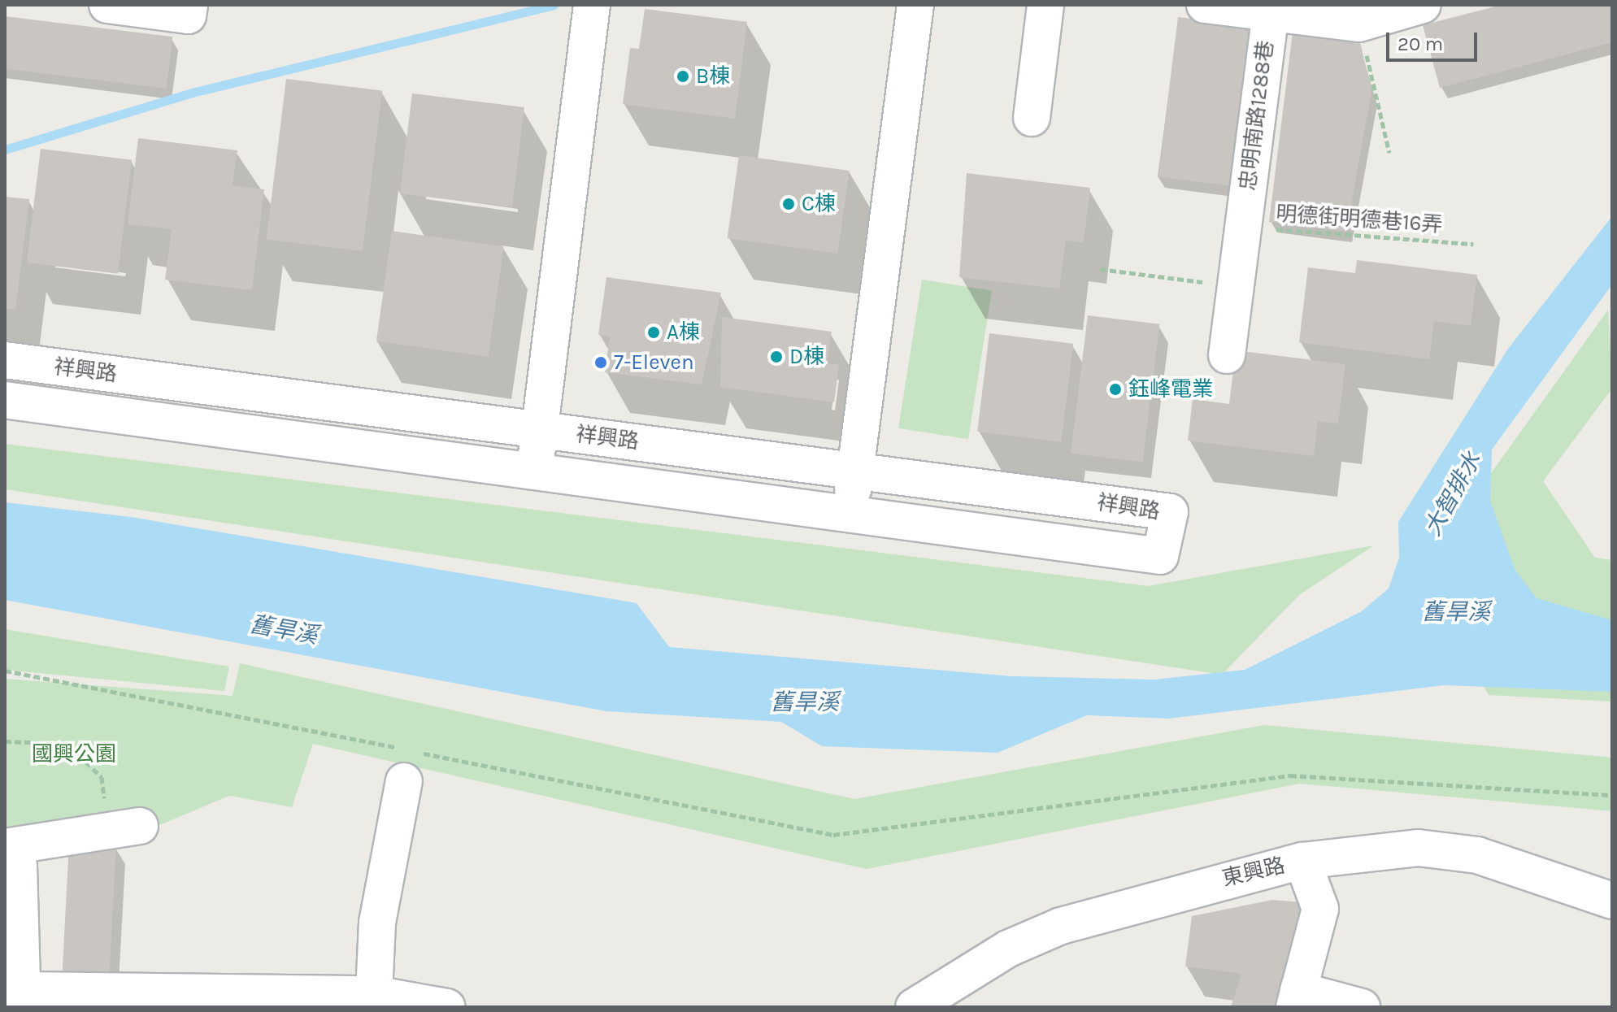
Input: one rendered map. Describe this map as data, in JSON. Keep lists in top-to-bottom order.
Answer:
{
  "streets": {
    "street": ["忠明南路1288巷", "祥興路", "東興路"],
    "path": ["明德街明德巷16弄"]
  },
  "crossings": [
    ["忠明南路1288巷", "明德街明德巷16弄"]
  ],
  "water": ["大智排水", "舊旱溪"],
  "parks": ["國興公園"],
  "places": [
    "B棟",
    "C棟",
    "A棟",
    "D棟",
    "7-Eleven",
    "鈺峰電業"
  ],
  "scale_bar": "20 m"
}
